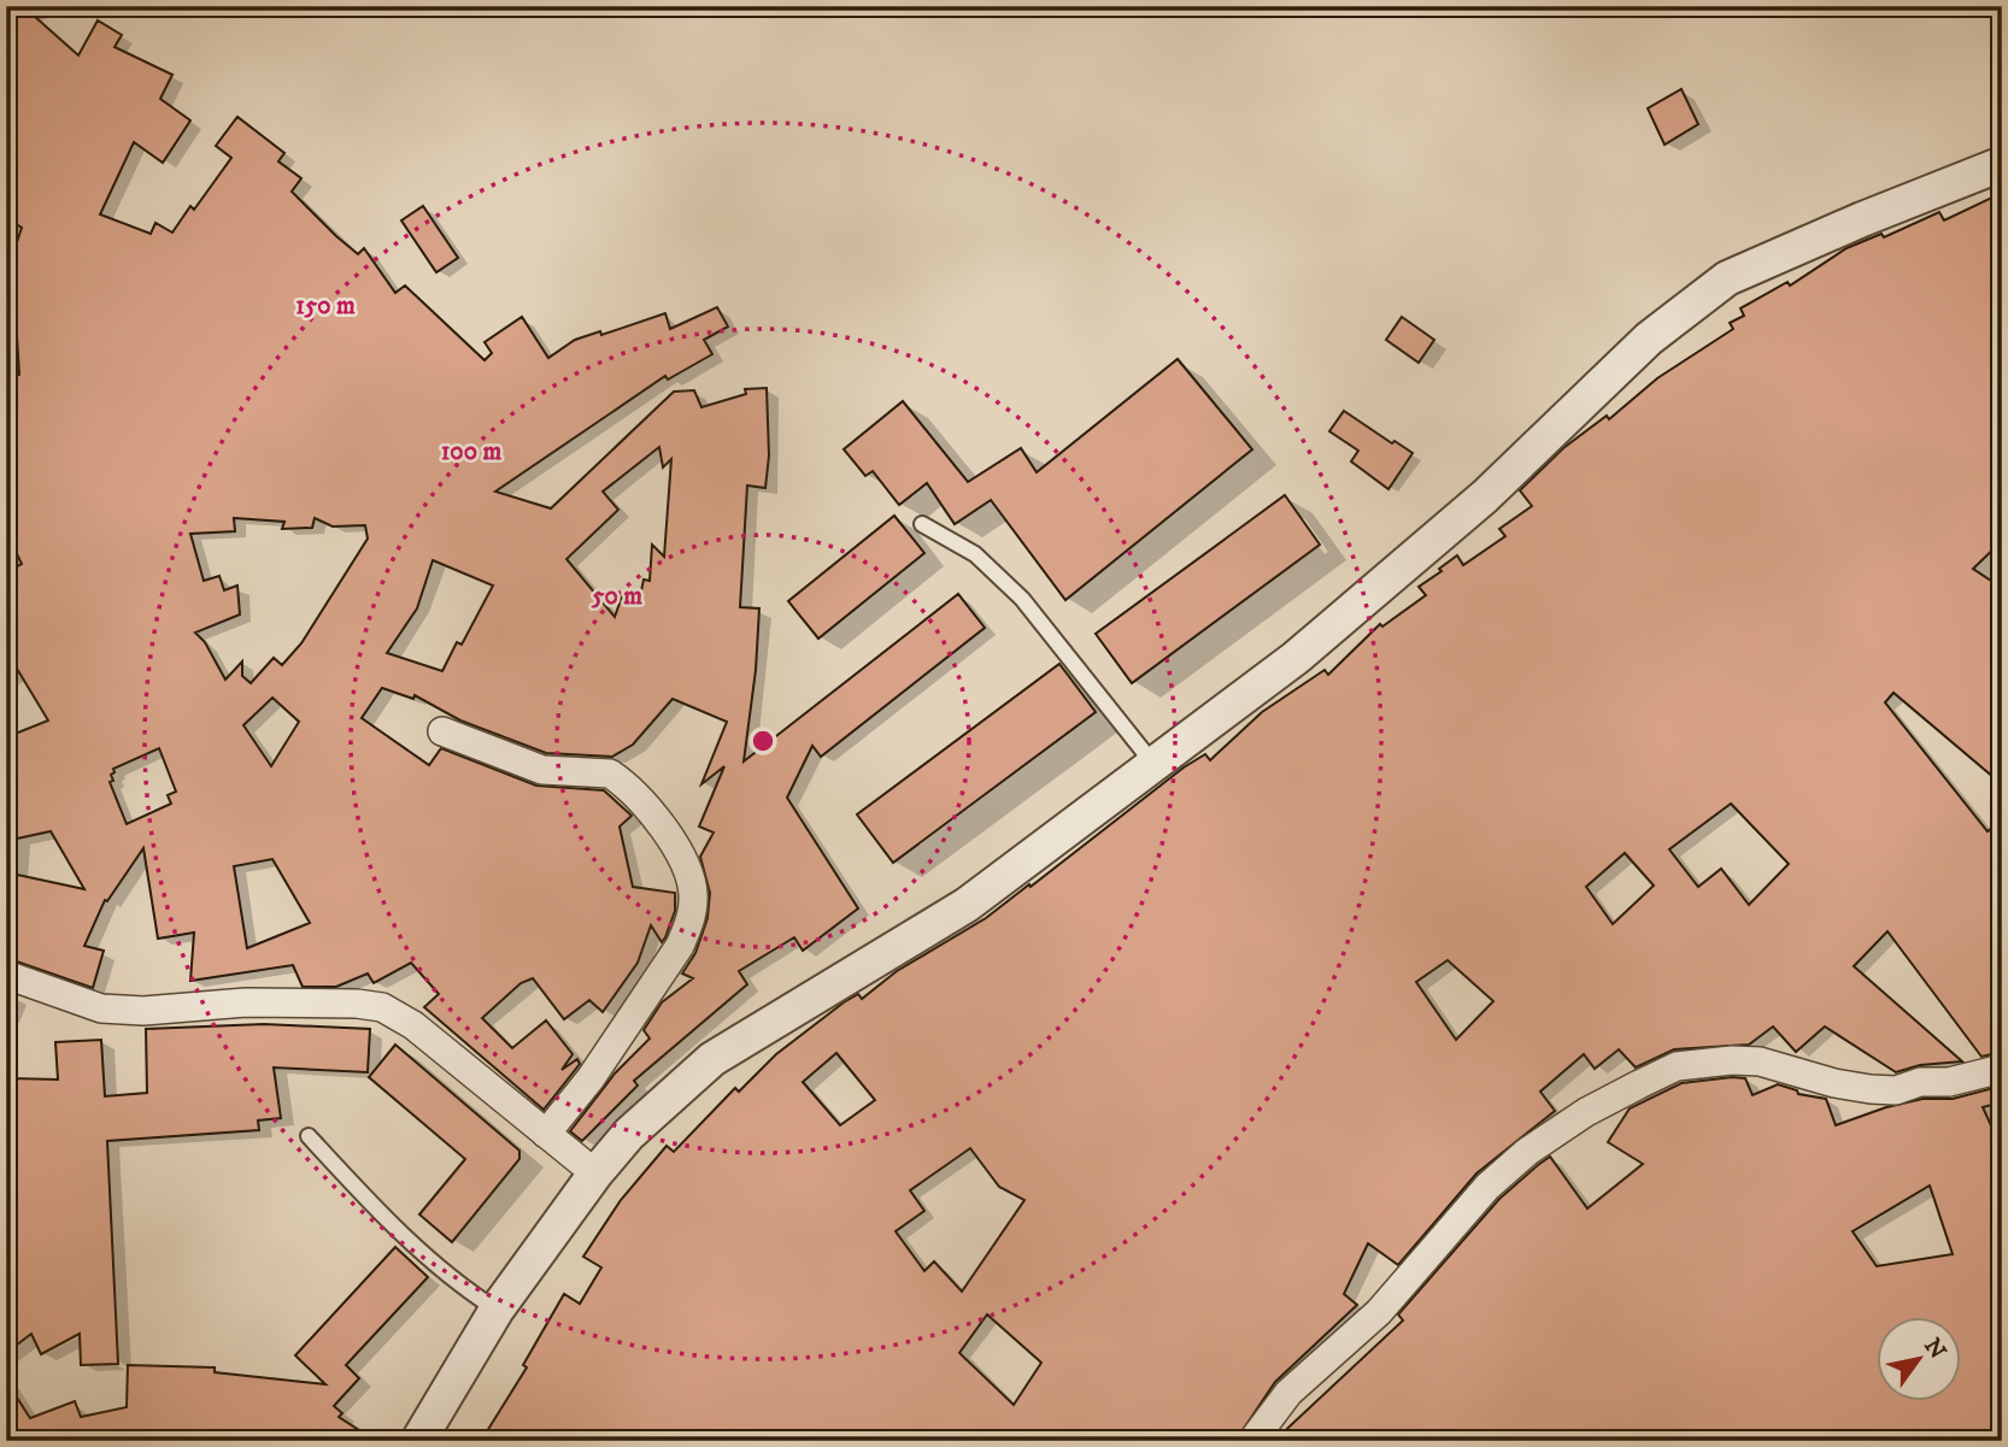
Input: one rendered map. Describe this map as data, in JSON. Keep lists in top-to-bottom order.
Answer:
{
  "north": "top right",
  "rings": ["150 m", "100 m", "50 m"]
}
